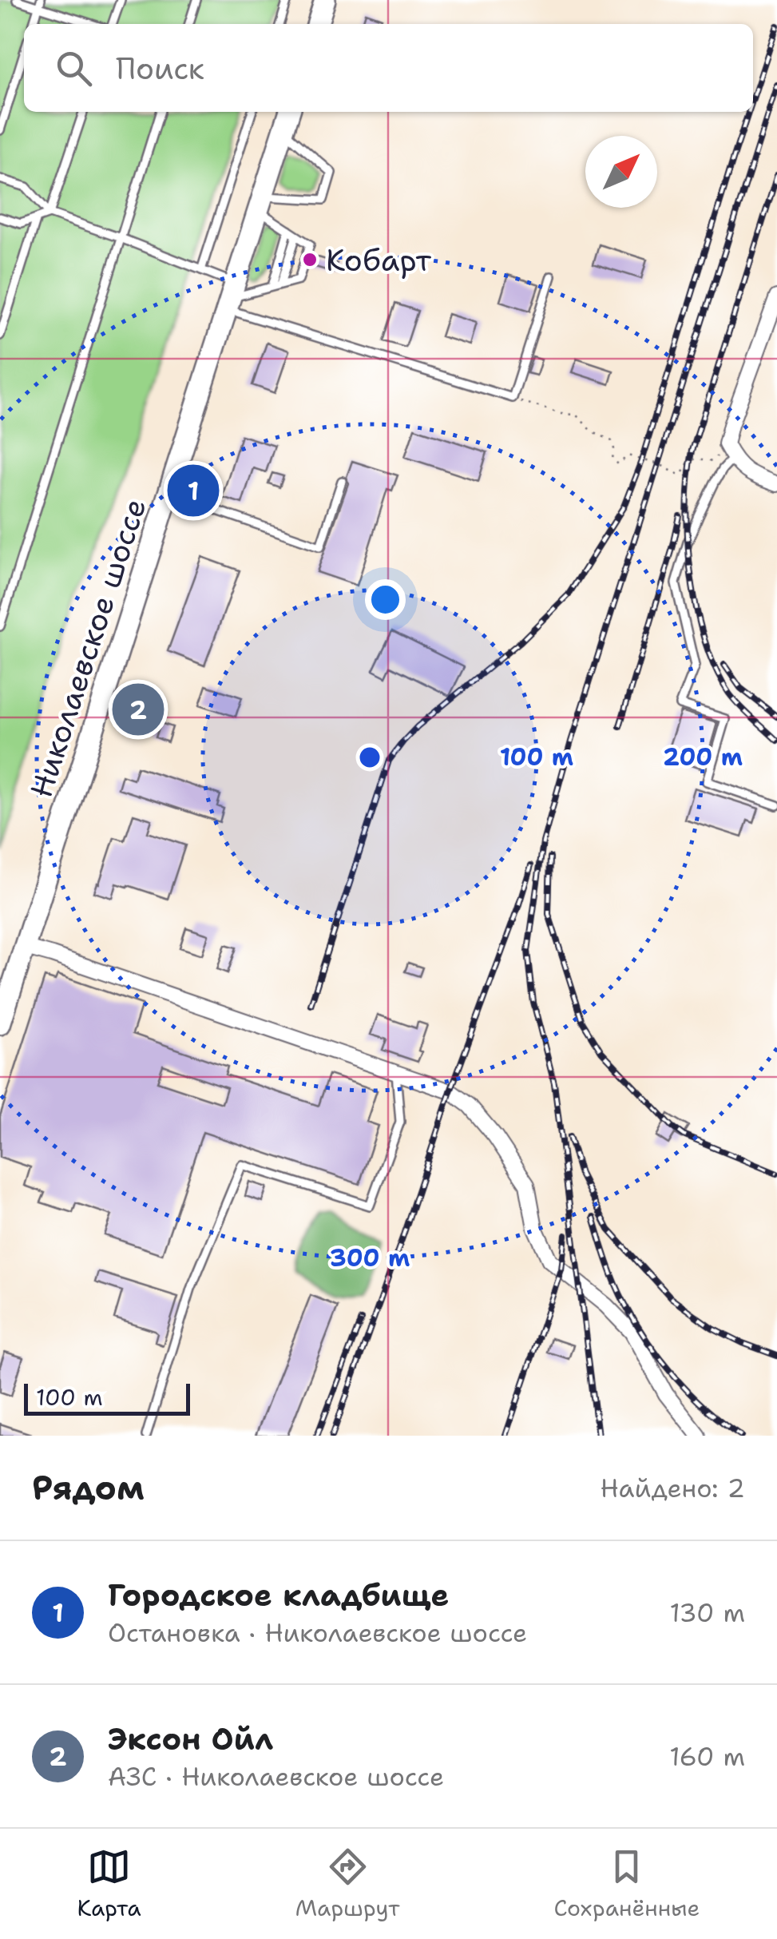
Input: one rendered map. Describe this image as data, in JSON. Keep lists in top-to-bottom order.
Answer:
{
  "streets": {
    "main road": ["Николаевское шоссе"]
  },
  "places": ["Кобарт"],
  "scale_bar": "100 m",
  "north": "top right",
  "page": {
    "search": "Поиск",
    "pins": ["1", "2"],
    "scale": "100 m",
    "heading": ["Рядом", "Найдено: 2"],
    "list": [
      {
        "mark": "1",
        "name": "Городское кладбище",
        "note": "Остановка · Николаевское шоссе",
        "value": "130 m"
      },
      {
        "mark": "2",
        "name": "Эксон Ойл",
        "note": "АЗС · Николаевское шоссе",
        "value": "160 m"
      }
    ],
    "nav": ["Карта", "Маршрут", "Сохранённые"]
  },
  "rings": ["100 m", "200 m", "300 m"]
}
